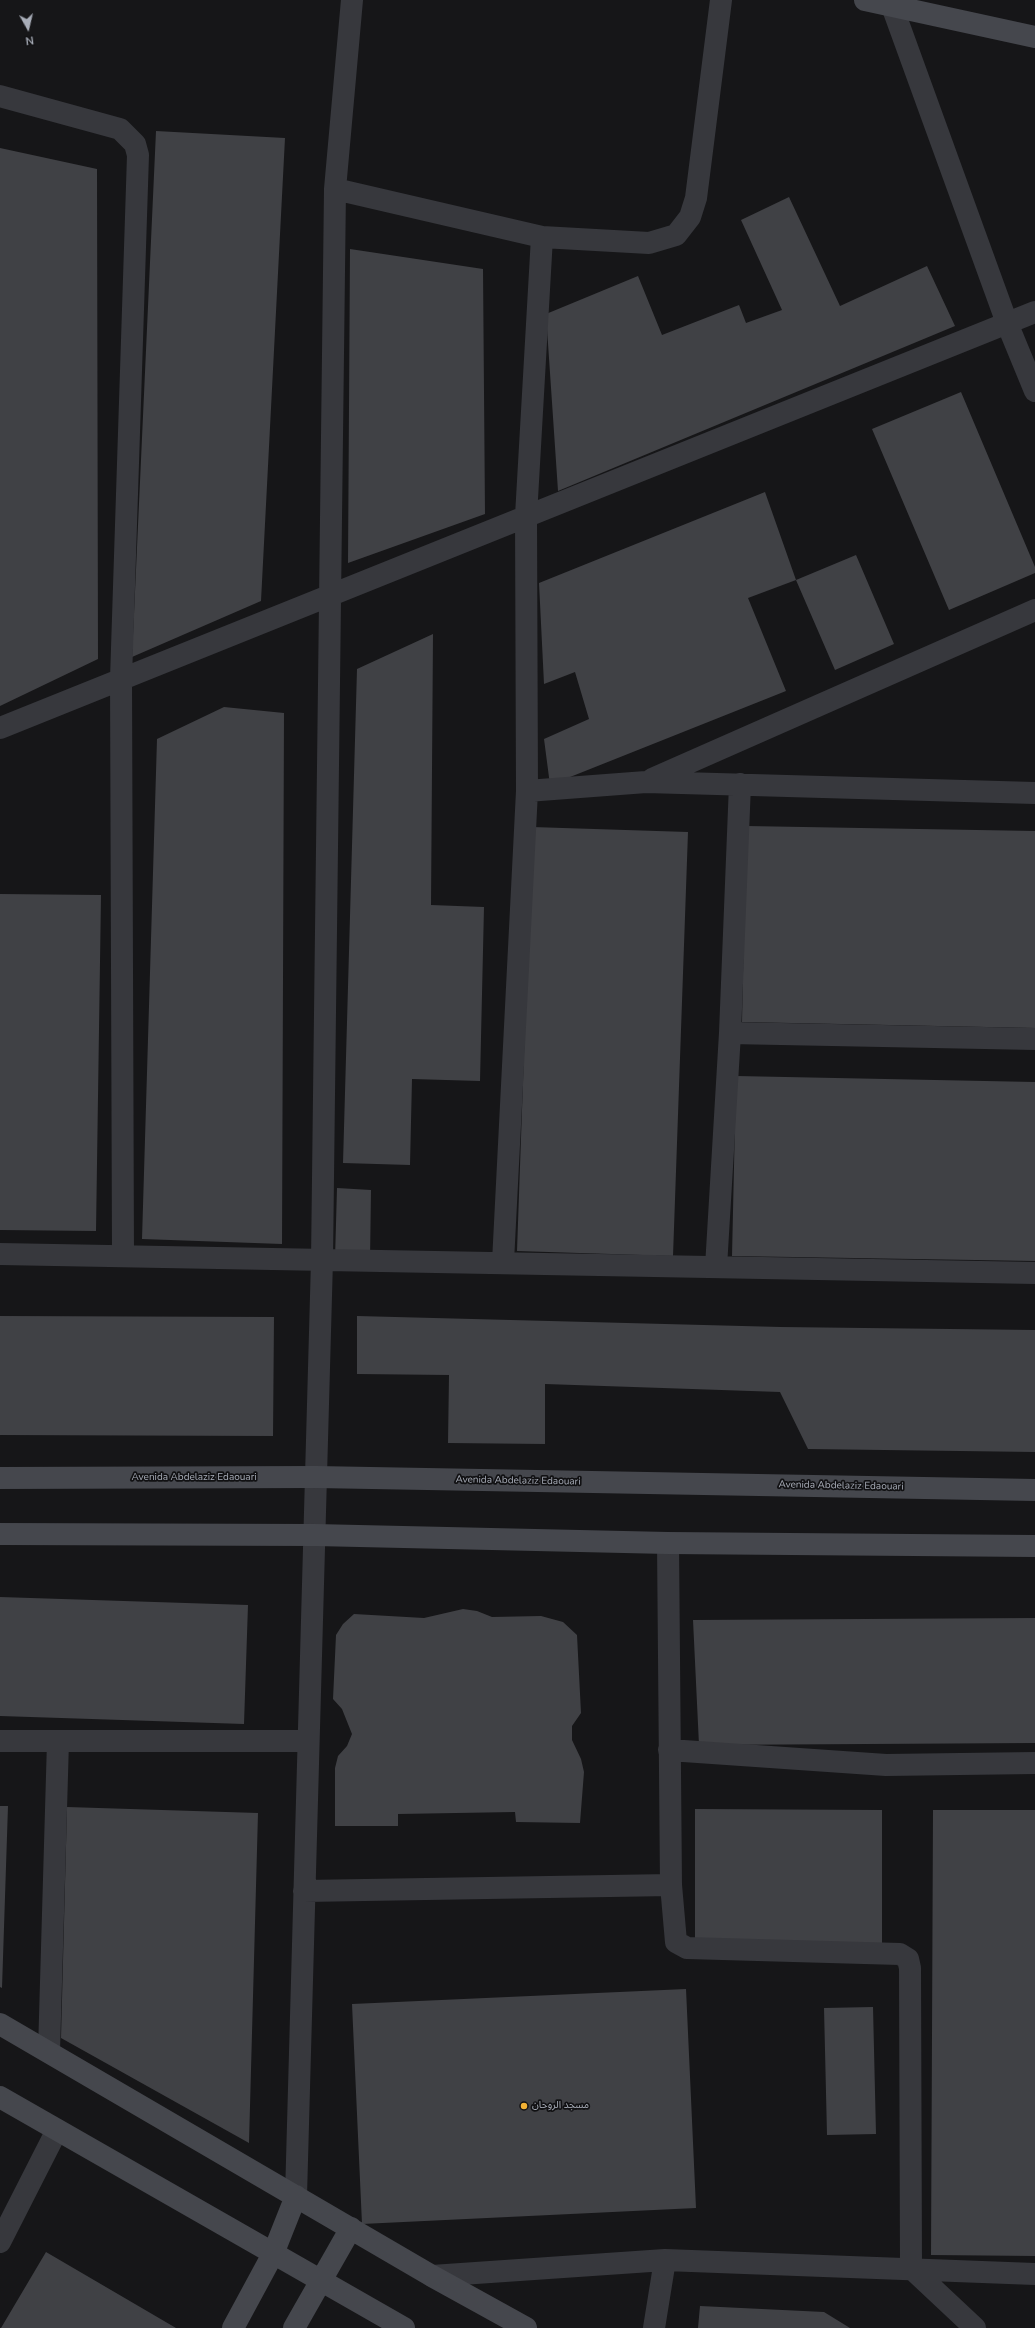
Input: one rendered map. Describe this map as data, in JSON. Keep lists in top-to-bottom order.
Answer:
{
  "streets": {
    "street": ["Avenida Abdelaziz Edaouari"]
  },
  "places": ["مسجد الروحان"],
  "north": "bottom"
}
